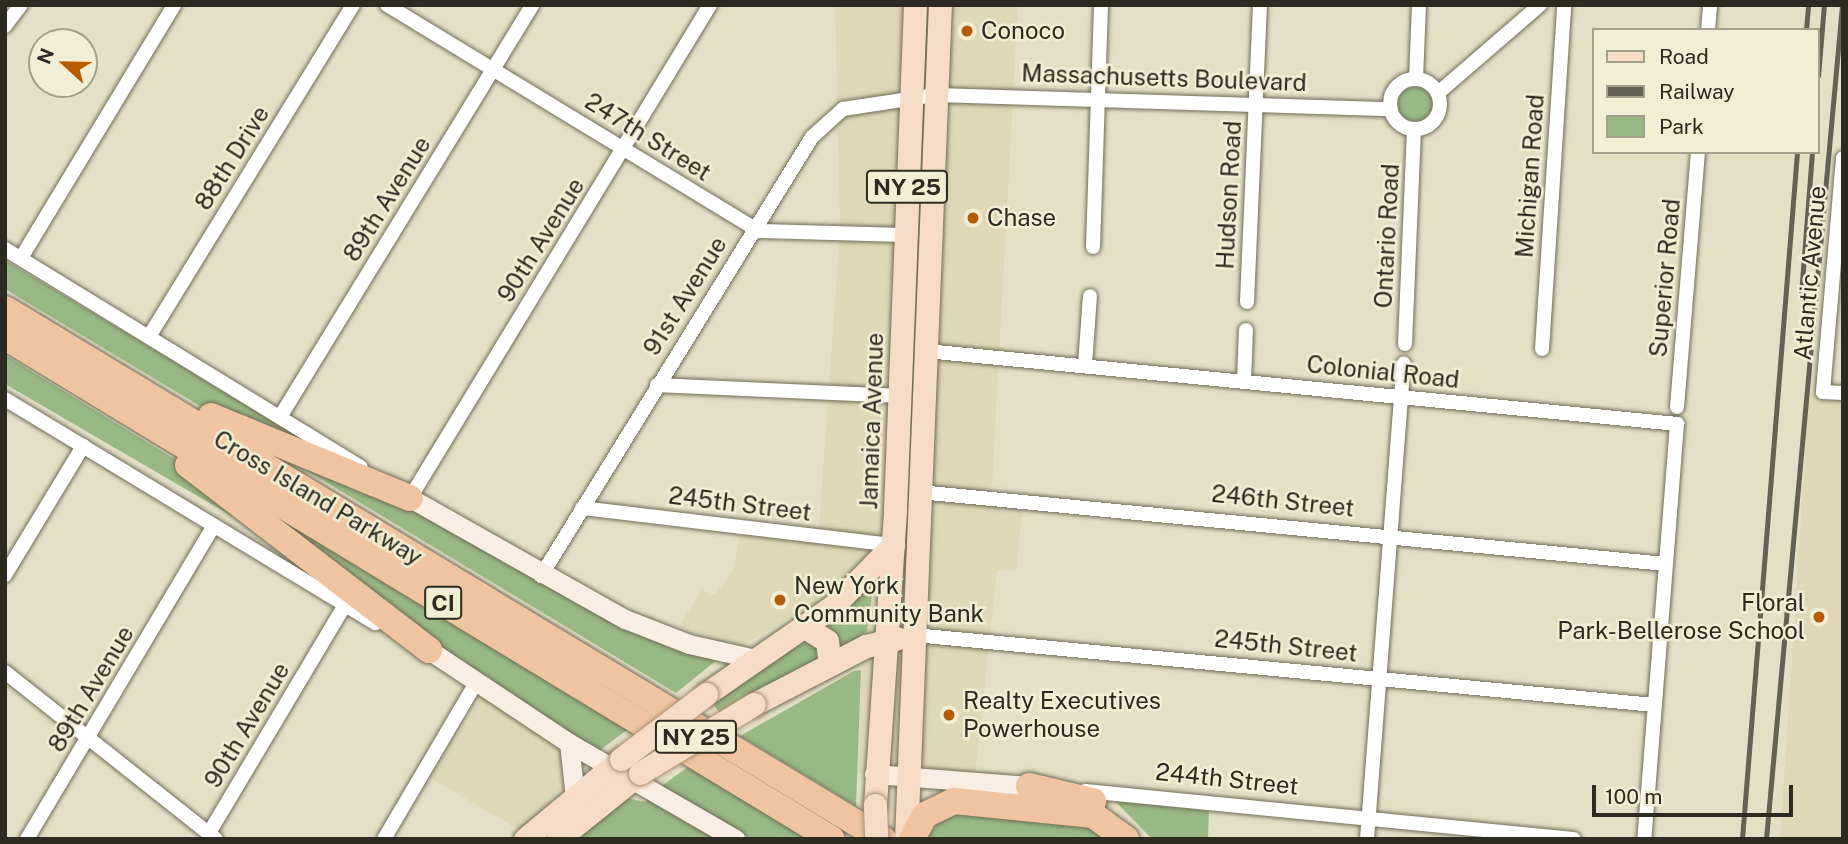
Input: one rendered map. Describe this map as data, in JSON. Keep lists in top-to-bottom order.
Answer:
{
  "streets": {
    "highway": ["Cross Island Parkway", "CI"],
    "main road": ["NY 25", "Jamaica Avenue", "246th Street"],
    "street": [
      "Massachusetts Boulevard",
      "247th Street",
      "88th Drive",
      "Michigan Road",
      "Hudson Road",
      "89th Avenue",
      "Ontario Road",
      "90th Avenue",
      "Atlantic Avenue",
      "Superior Road",
      "91st Avenue",
      "Colonial Road",
      "245th Street",
      "244th Street"
    ]
  },
  "crossings": [
    ["Massachusetts Boulevard", "NY 25"],
    ["Massachusetts Boulevard", "Hudson Road"],
    ["Massachusetts Boulevard", "Ontario Road"],
    ["Massachusetts Boulevard", "91st Avenue"],
    ["Massachusetts Boulevard", "Jamaica Avenue"],
    ["247th Street", "89th Avenue"],
    ["247th Street", "90th Avenue"],
    ["247th Street", "91st Avenue"],
    ["247th Street", "Jamaica Avenue"],
    ["88th Drive", "Cross Island Parkway"],
    ["NY 25", "Jamaica Avenue"],
    ["NY 25", "Cross Island Parkway"],
    ["NY 25", "245th Street"],
    ["89th Avenue", "Cross Island Parkway"],
    ["90th Avenue", "Cross Island Parkway"],
    ["91st Avenue", "Jamaica Avenue"],
    ["91st Avenue", "Cross Island Parkway"],
    ["91st Avenue", "245th Street"],
    ["Colonial Road", "246th Street"],
    ["Jamaica Avenue", "246th Street"],
    ["Jamaica Avenue", "245th Street"],
    ["Jamaica Avenue", "244th Street"]
  ],
  "places": [
    "Conoco",
    "Chase",
    "New York Community Bank",
    "Floral Park-Bellerose School",
    "Realty Executives Powerhouse"
  ],
  "legend": ["Road", "Railway", "Park"],
  "scale_bar": "100 m",
  "north": "left"
}
